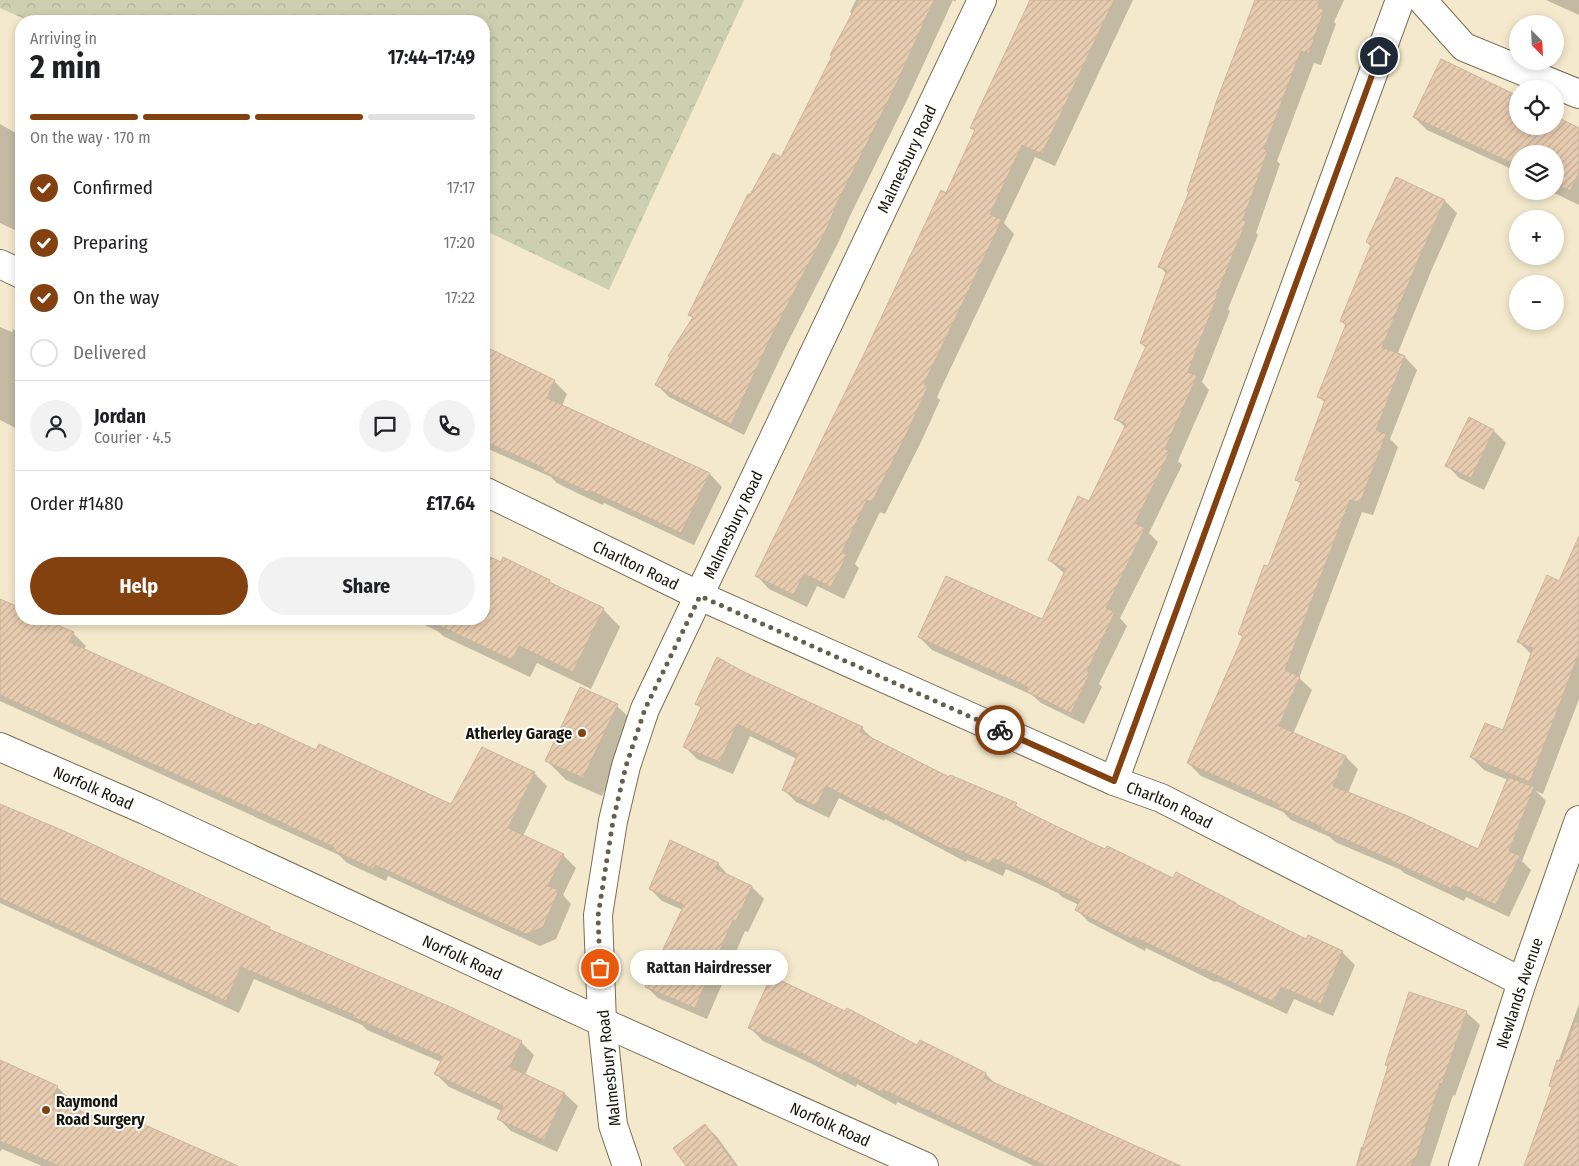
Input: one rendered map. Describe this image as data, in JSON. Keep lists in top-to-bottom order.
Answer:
{
  "streets": {
    "street": [
      "Malmesbury Road",
      "Charlton Road",
      "Norfolk Road",
      "Newlands Avenue"
    ]
  },
  "crossings": [
    ["Malmesbury Road", "Charlton Road"],
    ["Malmesbury Road", "Norfolk Road"],
    ["Charlton Road", "Newlands Avenue"]
  ],
  "places": ["Atherley Garage", "Rattan Hairdresser", "Raymond Road Surgery"],
  "north": "bottom right",
  "page": {
    "map_buttons": ["+", "−"],
    "heading": ["2 min", "Arriving in", "17:44–17:49"],
    "panel": [
      "Jordan",
      "Courier · 4.5",
      "Order #1480",
      "£17.64"
    ],
    "bar": "On the way · 170 m",
    "list": [
      ["Confirmed", "17:17"],
      ["Preparing", "17:20"],
      ["On the way", "17:22"],
      "Delivered"
    ],
    "buttons": ["Help", "Share"],
    "bubble": "Rattan Hairdresser"
  }
}
